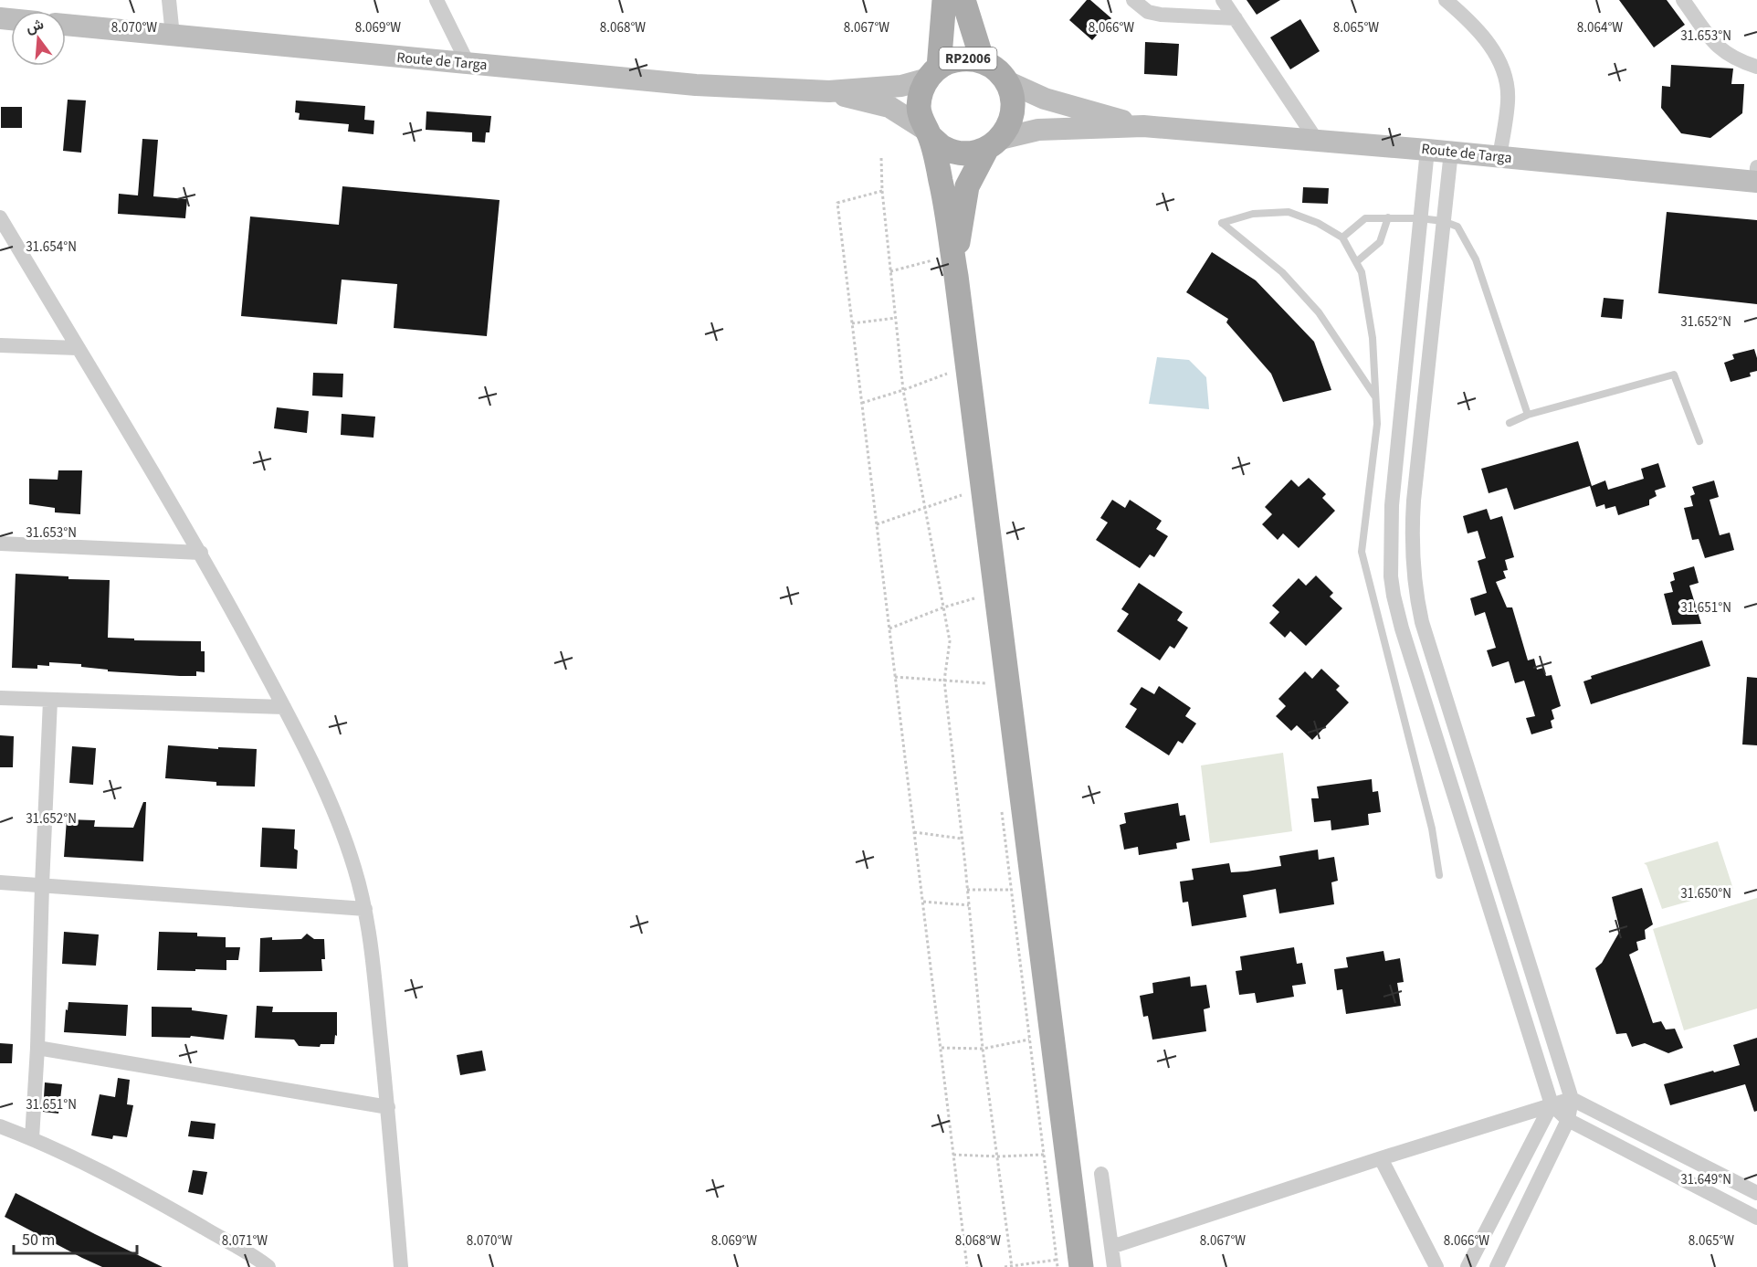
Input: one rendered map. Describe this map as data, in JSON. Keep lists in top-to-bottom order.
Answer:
{
  "streets": {
    "main road": ["RP2006", "Route de Targa"]
  },
  "crossings": [
    ["RP2006", "Route de Targa"]
  ],
  "scale_bar": "50 m",
  "north": "top",
  "coordinates": [
    "8.070°W",
    "8.069°W",
    "8.068°W",
    "8.067°W",
    "8.066°W",
    "8.065°W",
    "8.064°W",
    "31.653°N",
    "31.654°N",
    "31.652°N",
    "31.651°N",
    "31.650°N",
    "31.649°N",
    "8.071°W"
  ]
}
